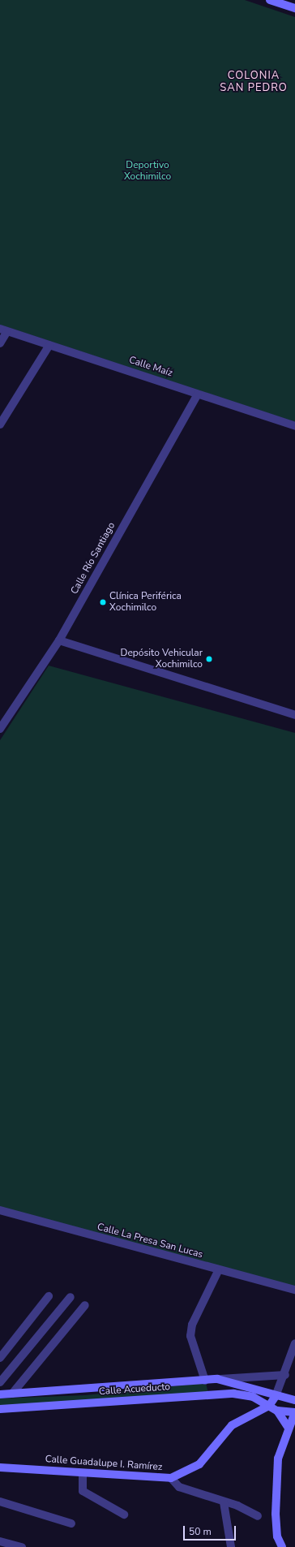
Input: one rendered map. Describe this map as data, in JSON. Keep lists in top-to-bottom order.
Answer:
{
  "streets": {
    "street": [
      "Calle Maíz",
      "Calle Río Santiago",
      "Calle La Presa San Lucas",
      "Calle Acueducto",
      "Calle Guadalupe I. Ramírez"
    ]
  },
  "crossings": [
    ["Calle Maíz", "Calle Río Santiago"],
    ["Calle Acueducto", "Calle Guadalupe I. Ramírez"]
  ],
  "districts": ["COLONIA SAN PEDRO"],
  "parks": ["Deportivo Xochimilco"],
  "places": ["Clínica Periférica Xochimilco", "Depósito Vehicular Xochimilco"],
  "scale_bar": "50 m"
}
